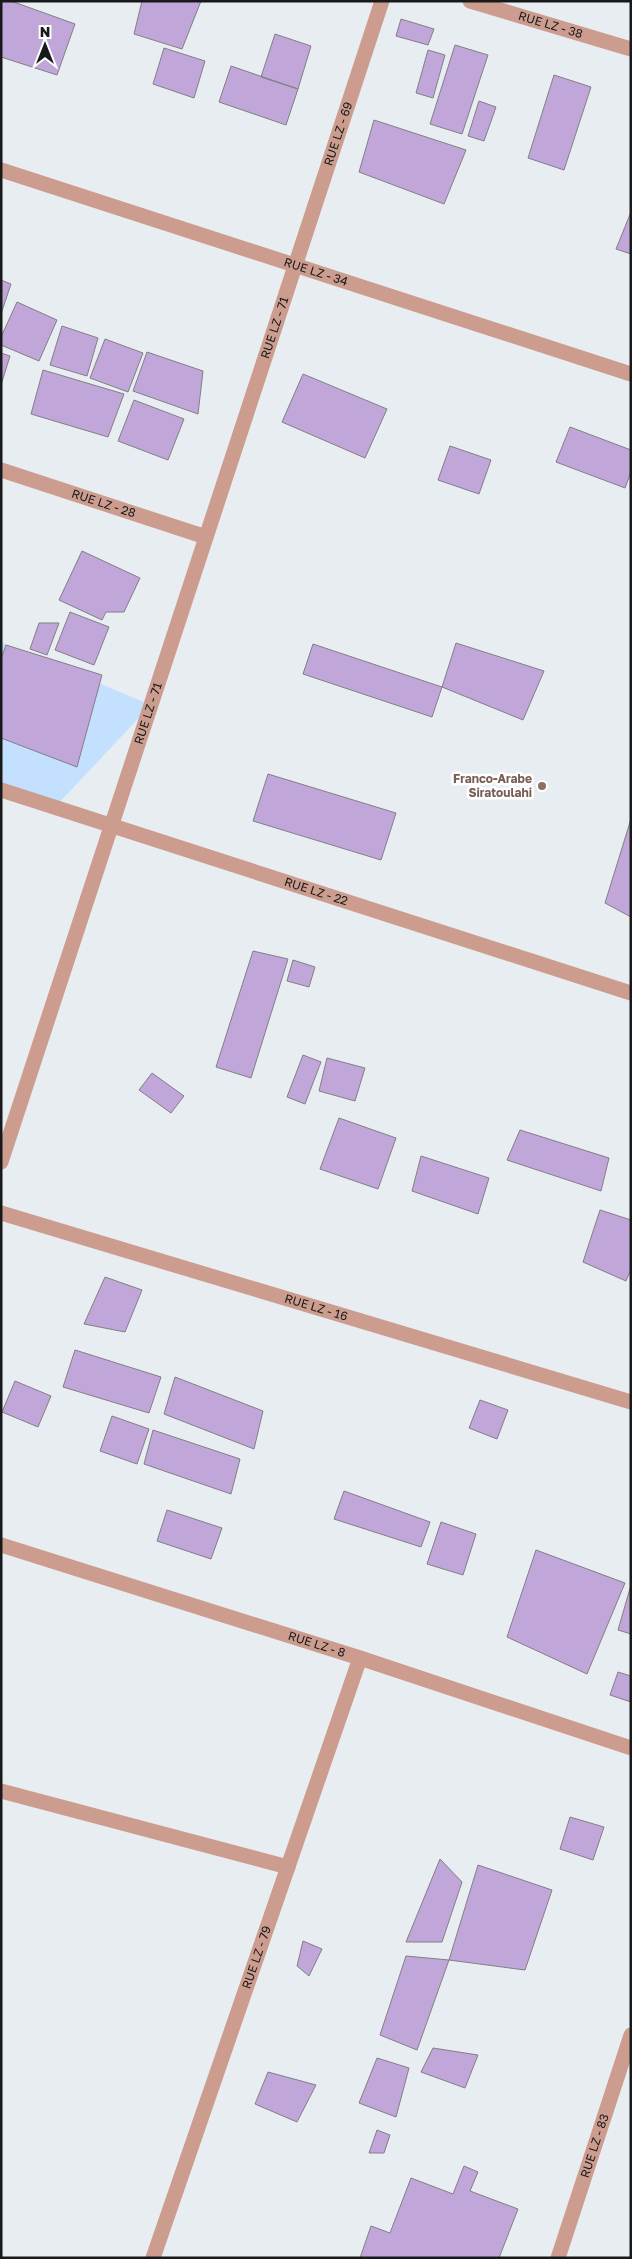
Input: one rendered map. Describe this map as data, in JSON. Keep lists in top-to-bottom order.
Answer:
{
  "streets": {
    "street": [
      "RUE LZ - 38",
      "RUE LZ - 69",
      "RUE LZ - 34",
      "RUE LZ - 71",
      "RUE LZ - 28",
      "RUE LZ - 22",
      "RUE LZ - 16",
      "RUE LZ - 8",
      "RUE LZ - 79",
      "RUE LZ - 83"
    ]
  },
  "crossings": [
    ["RUE LZ - 69", "RUE LZ - 34"],
    ["RUE LZ - 69", "RUE LZ - 71"],
    ["RUE LZ - 34", "RUE LZ - 71"],
    ["RUE LZ - 71", "RUE LZ - 28"],
    ["RUE LZ - 71", "RUE LZ - 22"],
    ["RUE LZ - 8", "RUE LZ - 79"]
  ],
  "places": ["Franco-Arabe Siratoulahi"],
  "north": "top"
}
